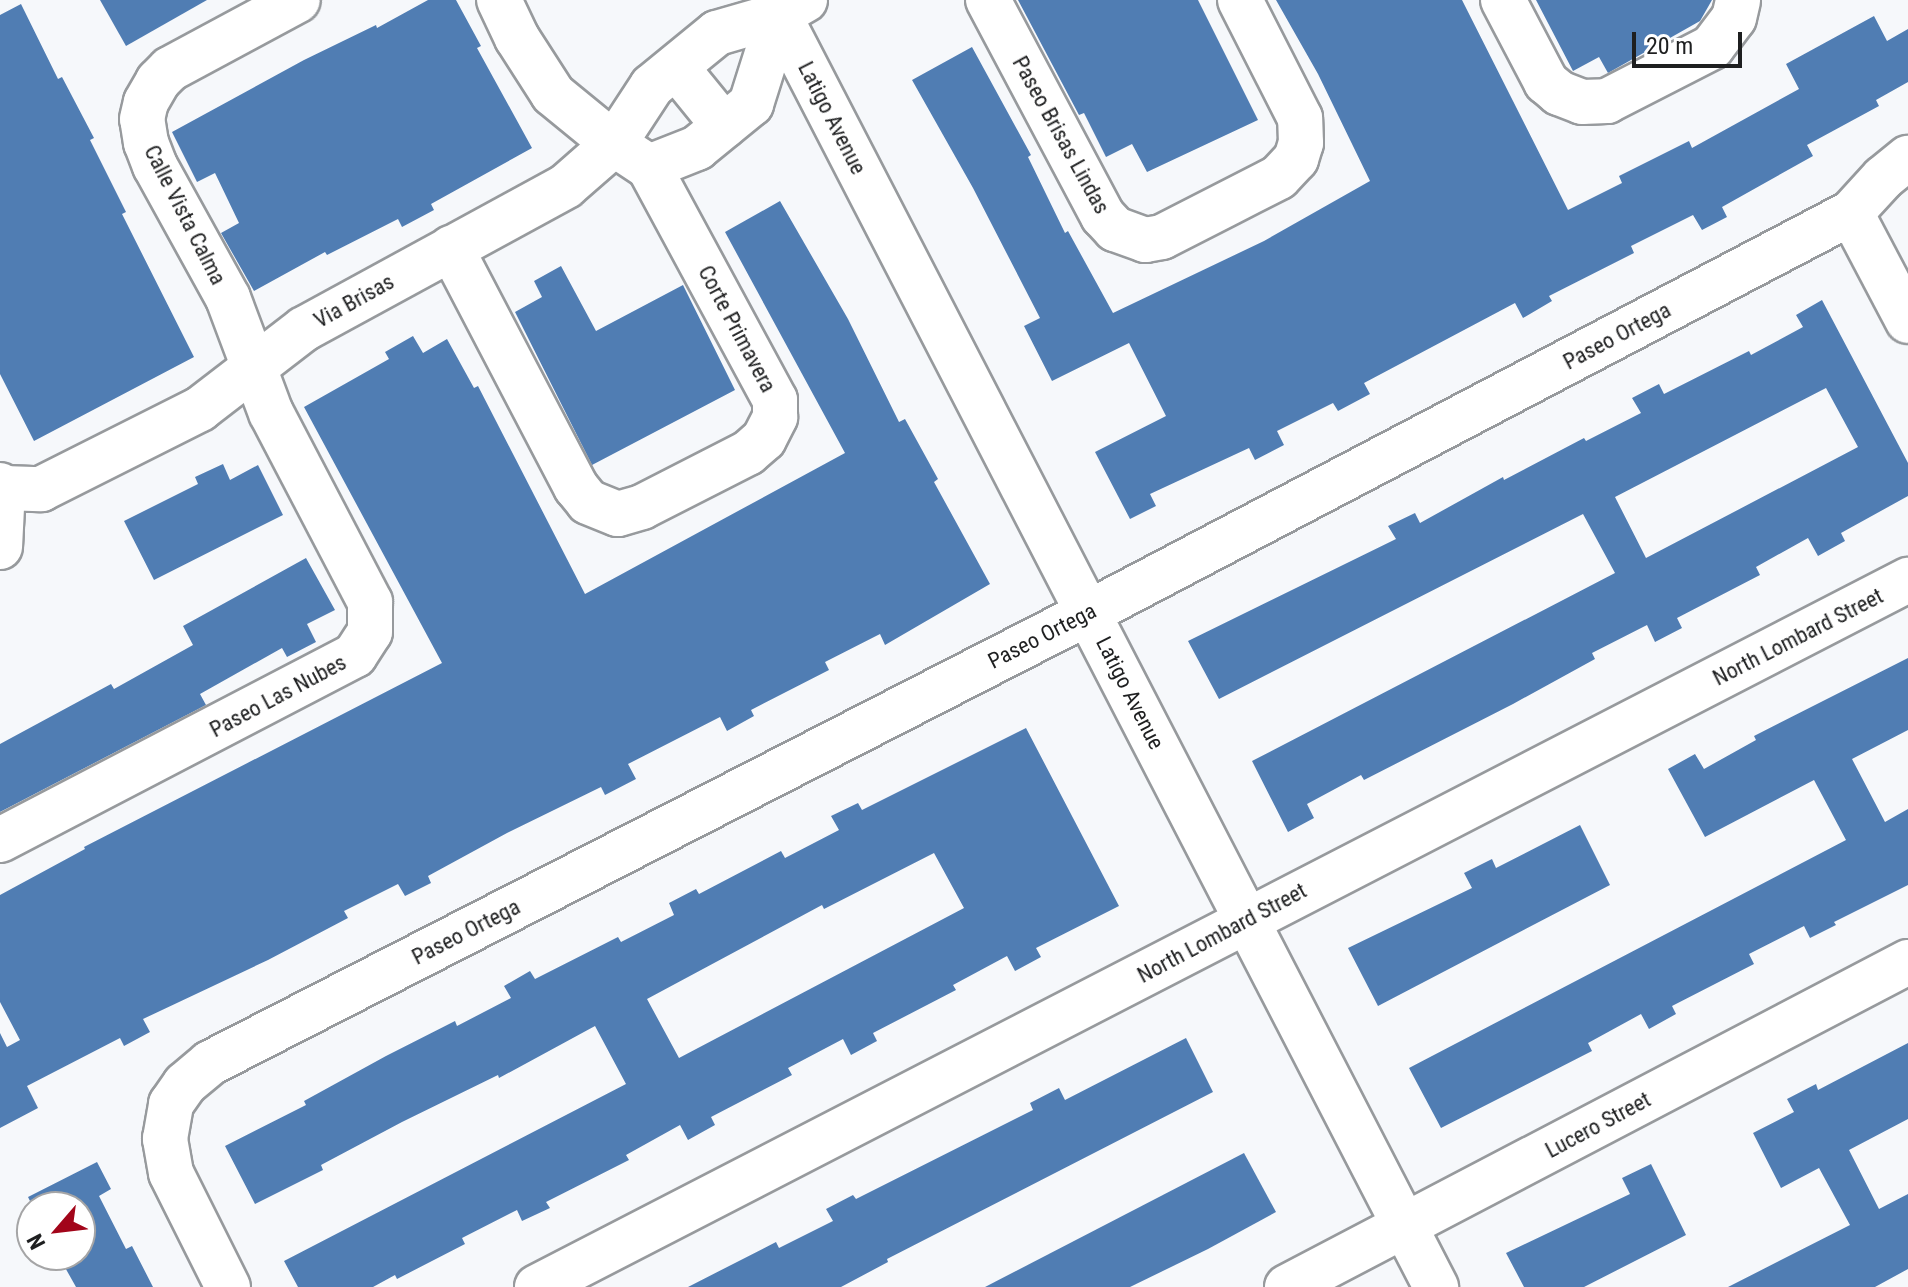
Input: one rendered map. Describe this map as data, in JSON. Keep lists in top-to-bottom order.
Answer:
{
  "streets": {
    "street": [
      "Latigo Avenue",
      "Paseo Brisas Lindas",
      "Calle Vista Calma",
      "Via Brisas",
      "Corte Primavera",
      "Paseo Ortega",
      "North Lombard Street",
      "Paseo Las Nubes",
      "Lucero Street"
    ]
  },
  "crossings": [
    ["Latigo Avenue", "Via Brisas"],
    ["Latigo Avenue", "Paseo Ortega"],
    ["Latigo Avenue", "North Lombard Street"],
    ["Latigo Avenue", "Lucero Street"],
    ["Calle Vista Calma", "Via Brisas"],
    ["Calle Vista Calma", "Paseo Las Nubes"],
    ["Via Brisas", "Corte Primavera"],
    ["Via Brisas", "Paseo Las Nubes"]
  ],
  "scale_bar": "20 m",
  "north": "bottom left"
}
